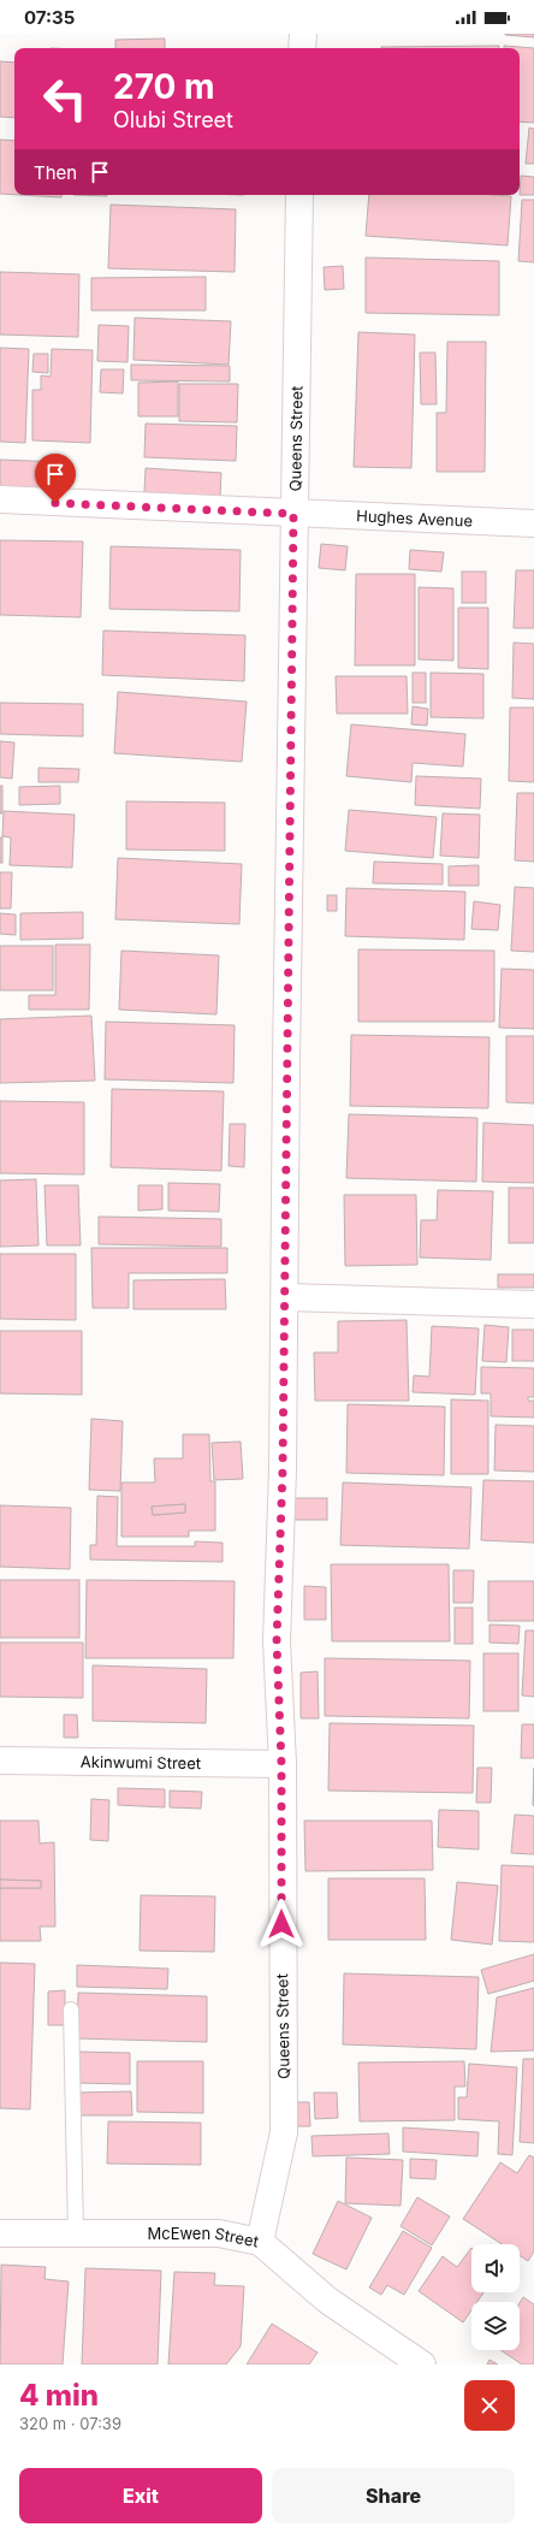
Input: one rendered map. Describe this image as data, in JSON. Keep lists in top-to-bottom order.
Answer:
{
  "streets": {
    "street": [
      "Queens Street",
      "Hughes Avenue",
      "Akinwumi Street",
      "McEwen Street"
    ]
  },
  "crossings": [
    ["Queens Street", "Hughes Avenue"],
    ["Queens Street", "Akinwumi Street"],
    ["Queens Street", "McEwen Street"]
  ],
  "page": {
    "status": "07:35",
    "turn": ["270 m", "Olubi Street"],
    "then": "Then",
    "heading": ["4 min", "320 m · 07:39"],
    "buttons": ["Exit", "Share"]
  }
}
